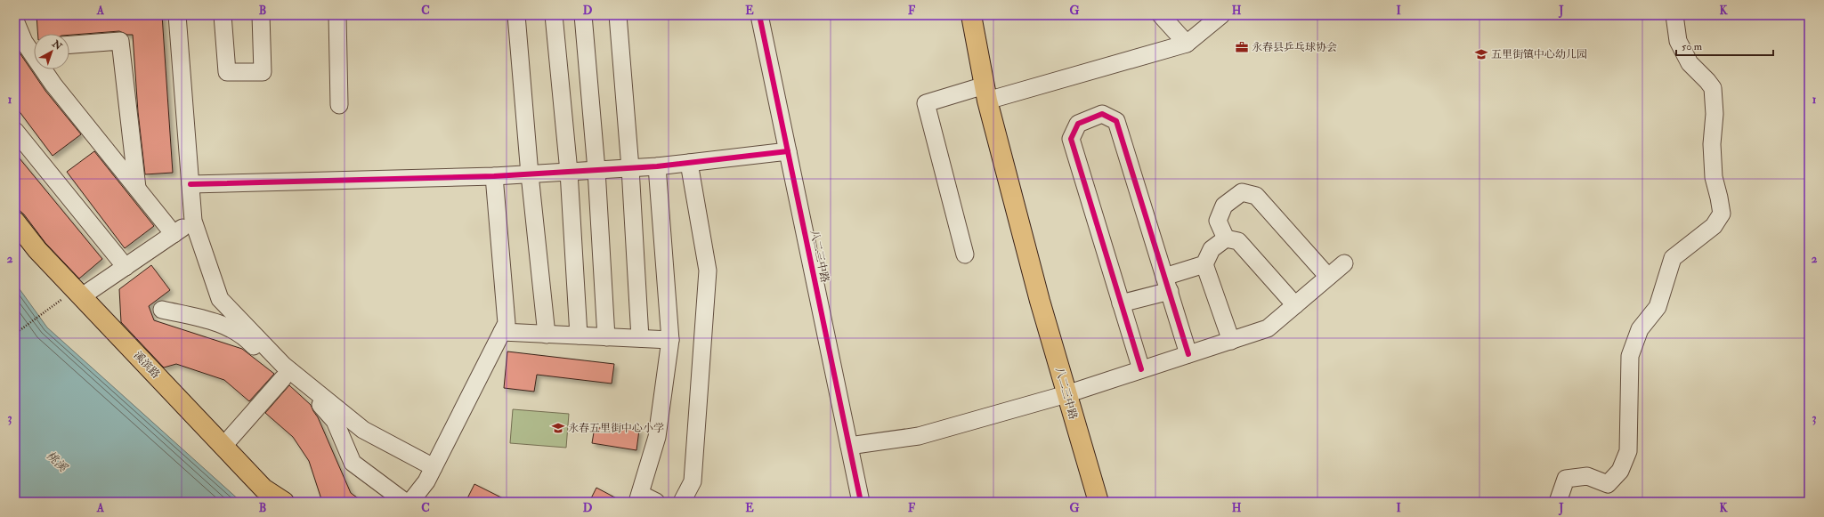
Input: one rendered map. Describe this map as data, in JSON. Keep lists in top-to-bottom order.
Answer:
{
  "streets": {
    "main road": ["八二三中路", "溪滨路"]
  },
  "water": ["桃溪"],
  "places": {
    "office": ["永春县乒乓球协会"],
    "school or university": ["五里街镇中心幼儿园", "永春五里街中心小学"]
  },
  "scale_bar": "50 m",
  "north": "top right",
  "grid": {
    "columns": [
      "A",
      "B",
      "C",
      "D",
      "E",
      "F",
      "G",
      "H",
      "I",
      "J",
      "K"
    ],
    "rows": ["1", "2", "3"]
  }
}
